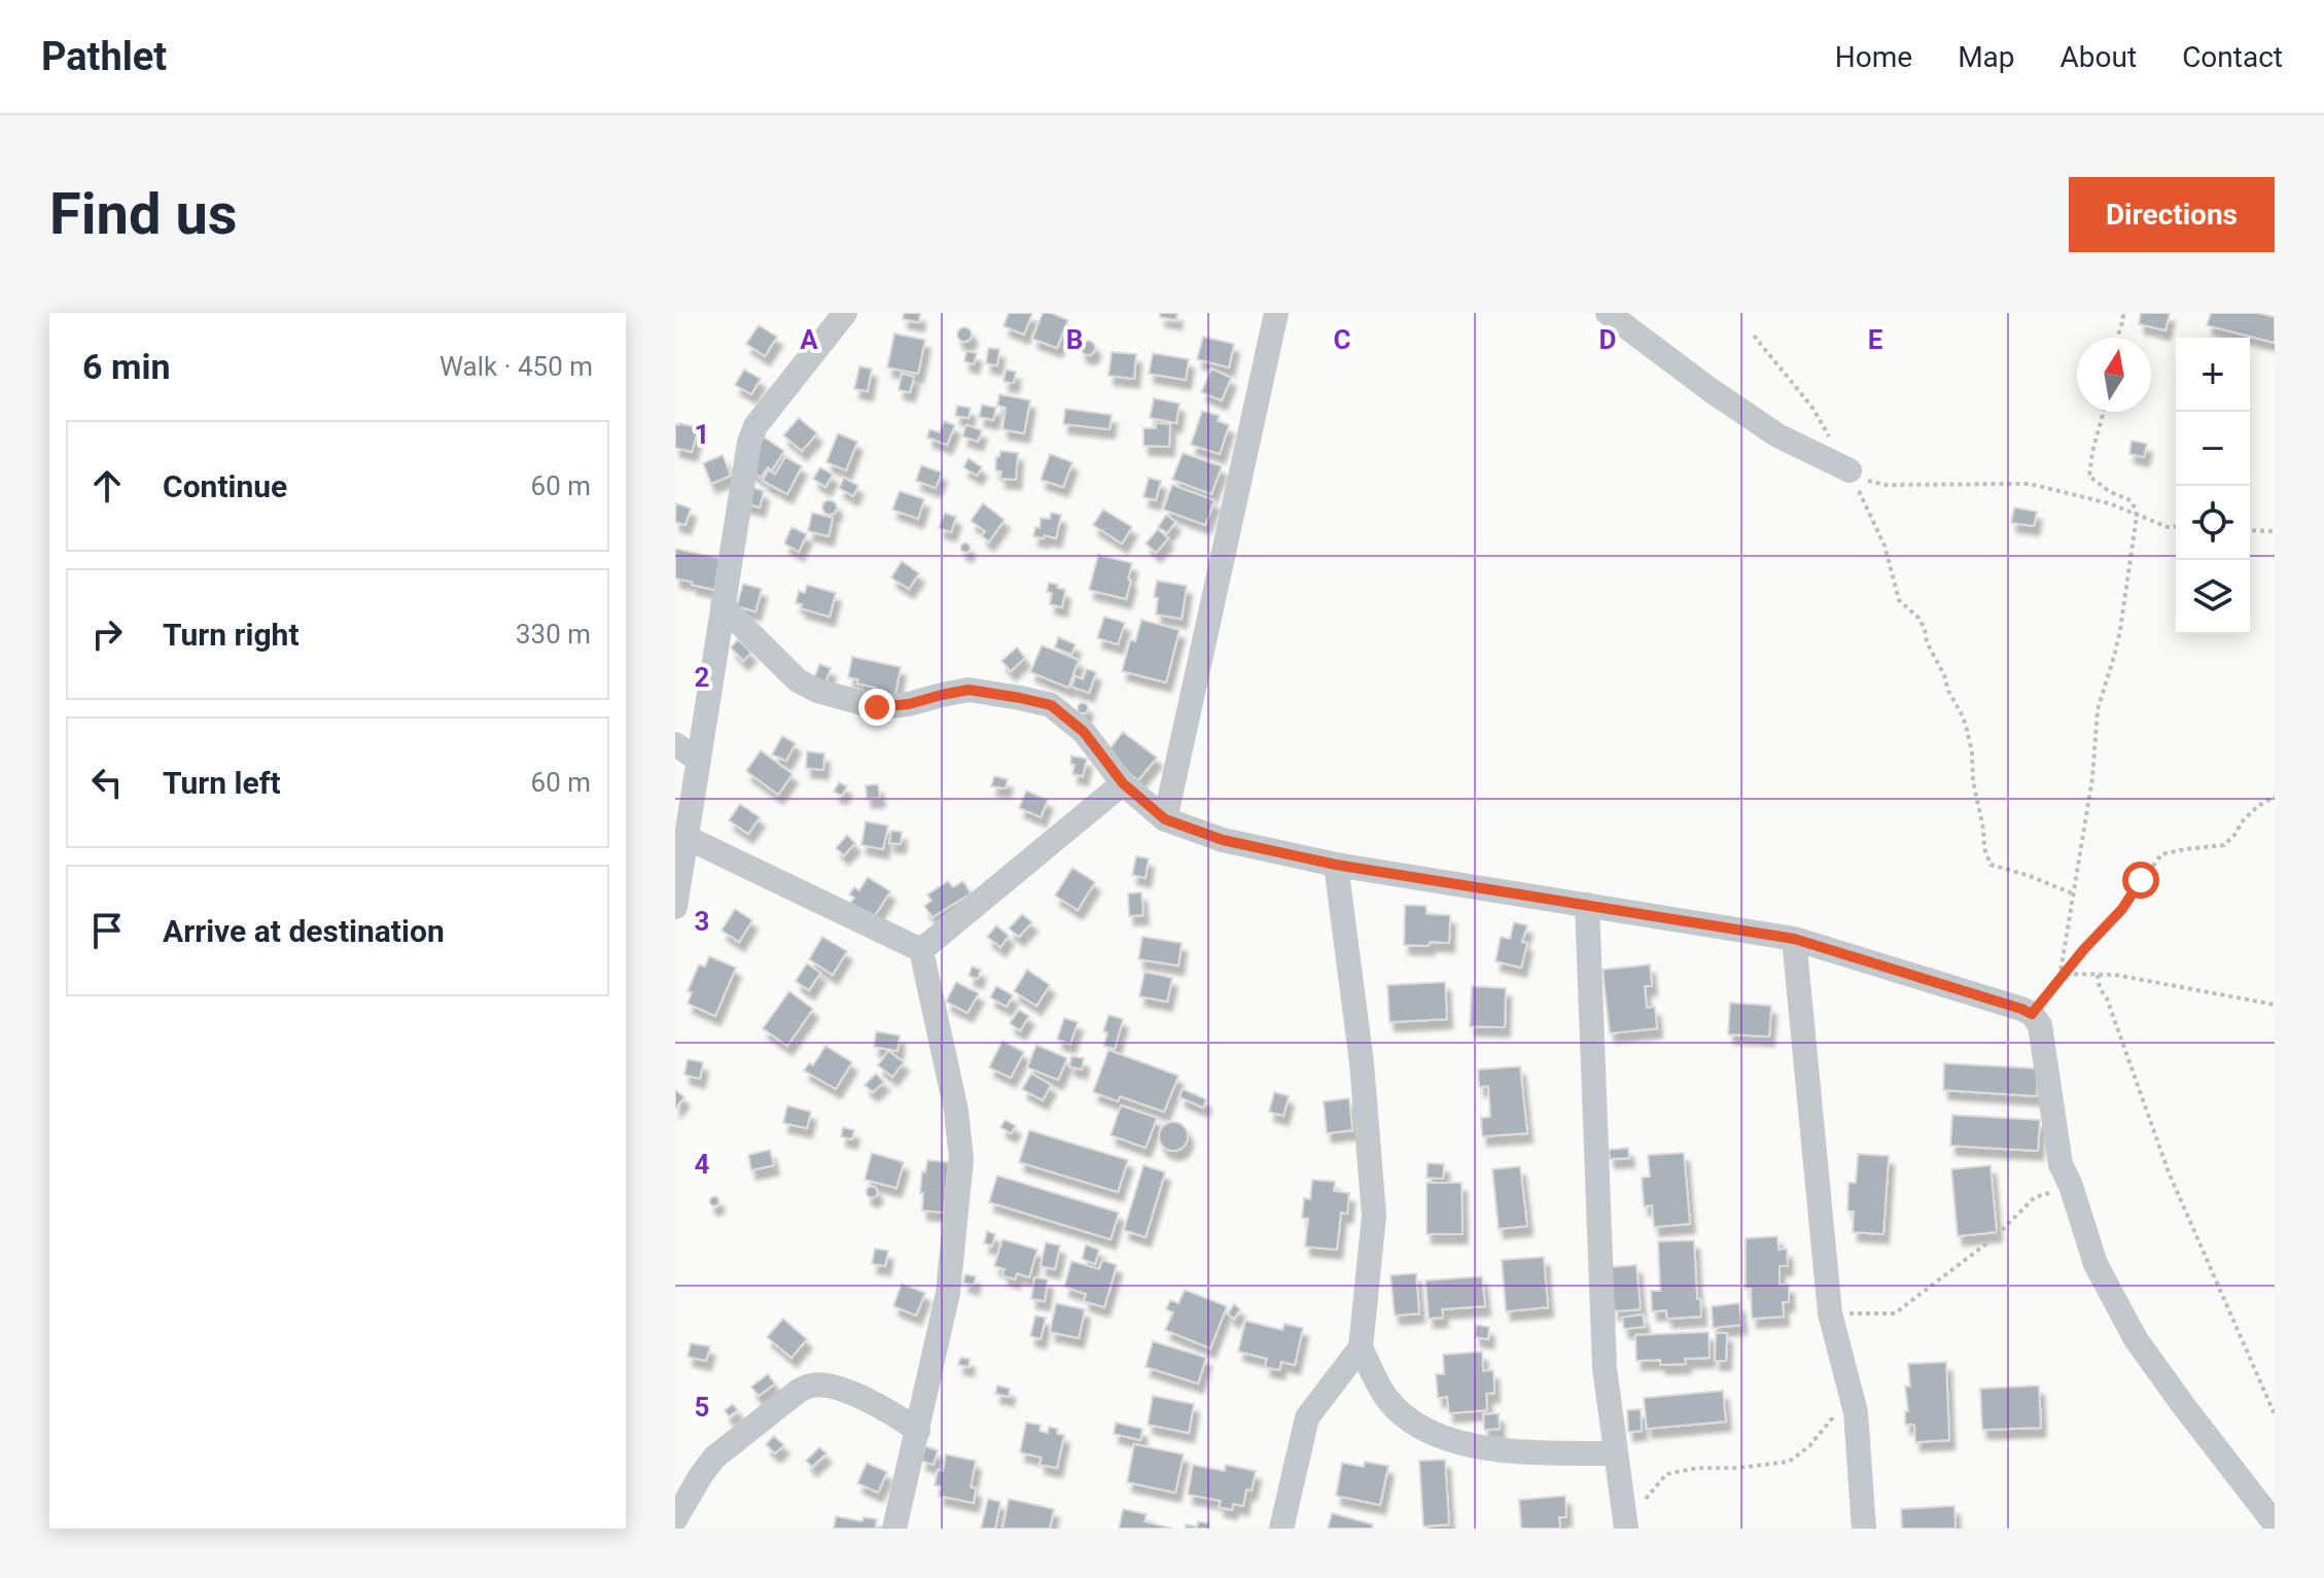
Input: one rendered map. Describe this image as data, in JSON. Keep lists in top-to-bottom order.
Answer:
{
  "north": "top",
  "page": {
    "header": "Pathlet",
    "nav": [
      "Home",
      "Map",
      "About",
      "Contact"
    ],
    "buttons": "Directions",
    "title": "Find us",
    "heading": ["6 min", "Walk · 450 m"],
    "map_buttons": ["+", "−"],
    "list": [
      ["Continue", "60 m"],
      ["Turn right", "330 m"],
      ["Turn left", "60 m"],
      "Arrive at destination"
    ]
  },
  "grid": {
    "columns": [
      "A",
      "B",
      "C",
      "D",
      "E"
    ],
    "rows": [
      "1",
      "2",
      "3",
      "4",
      "5"
    ]
  }
}
